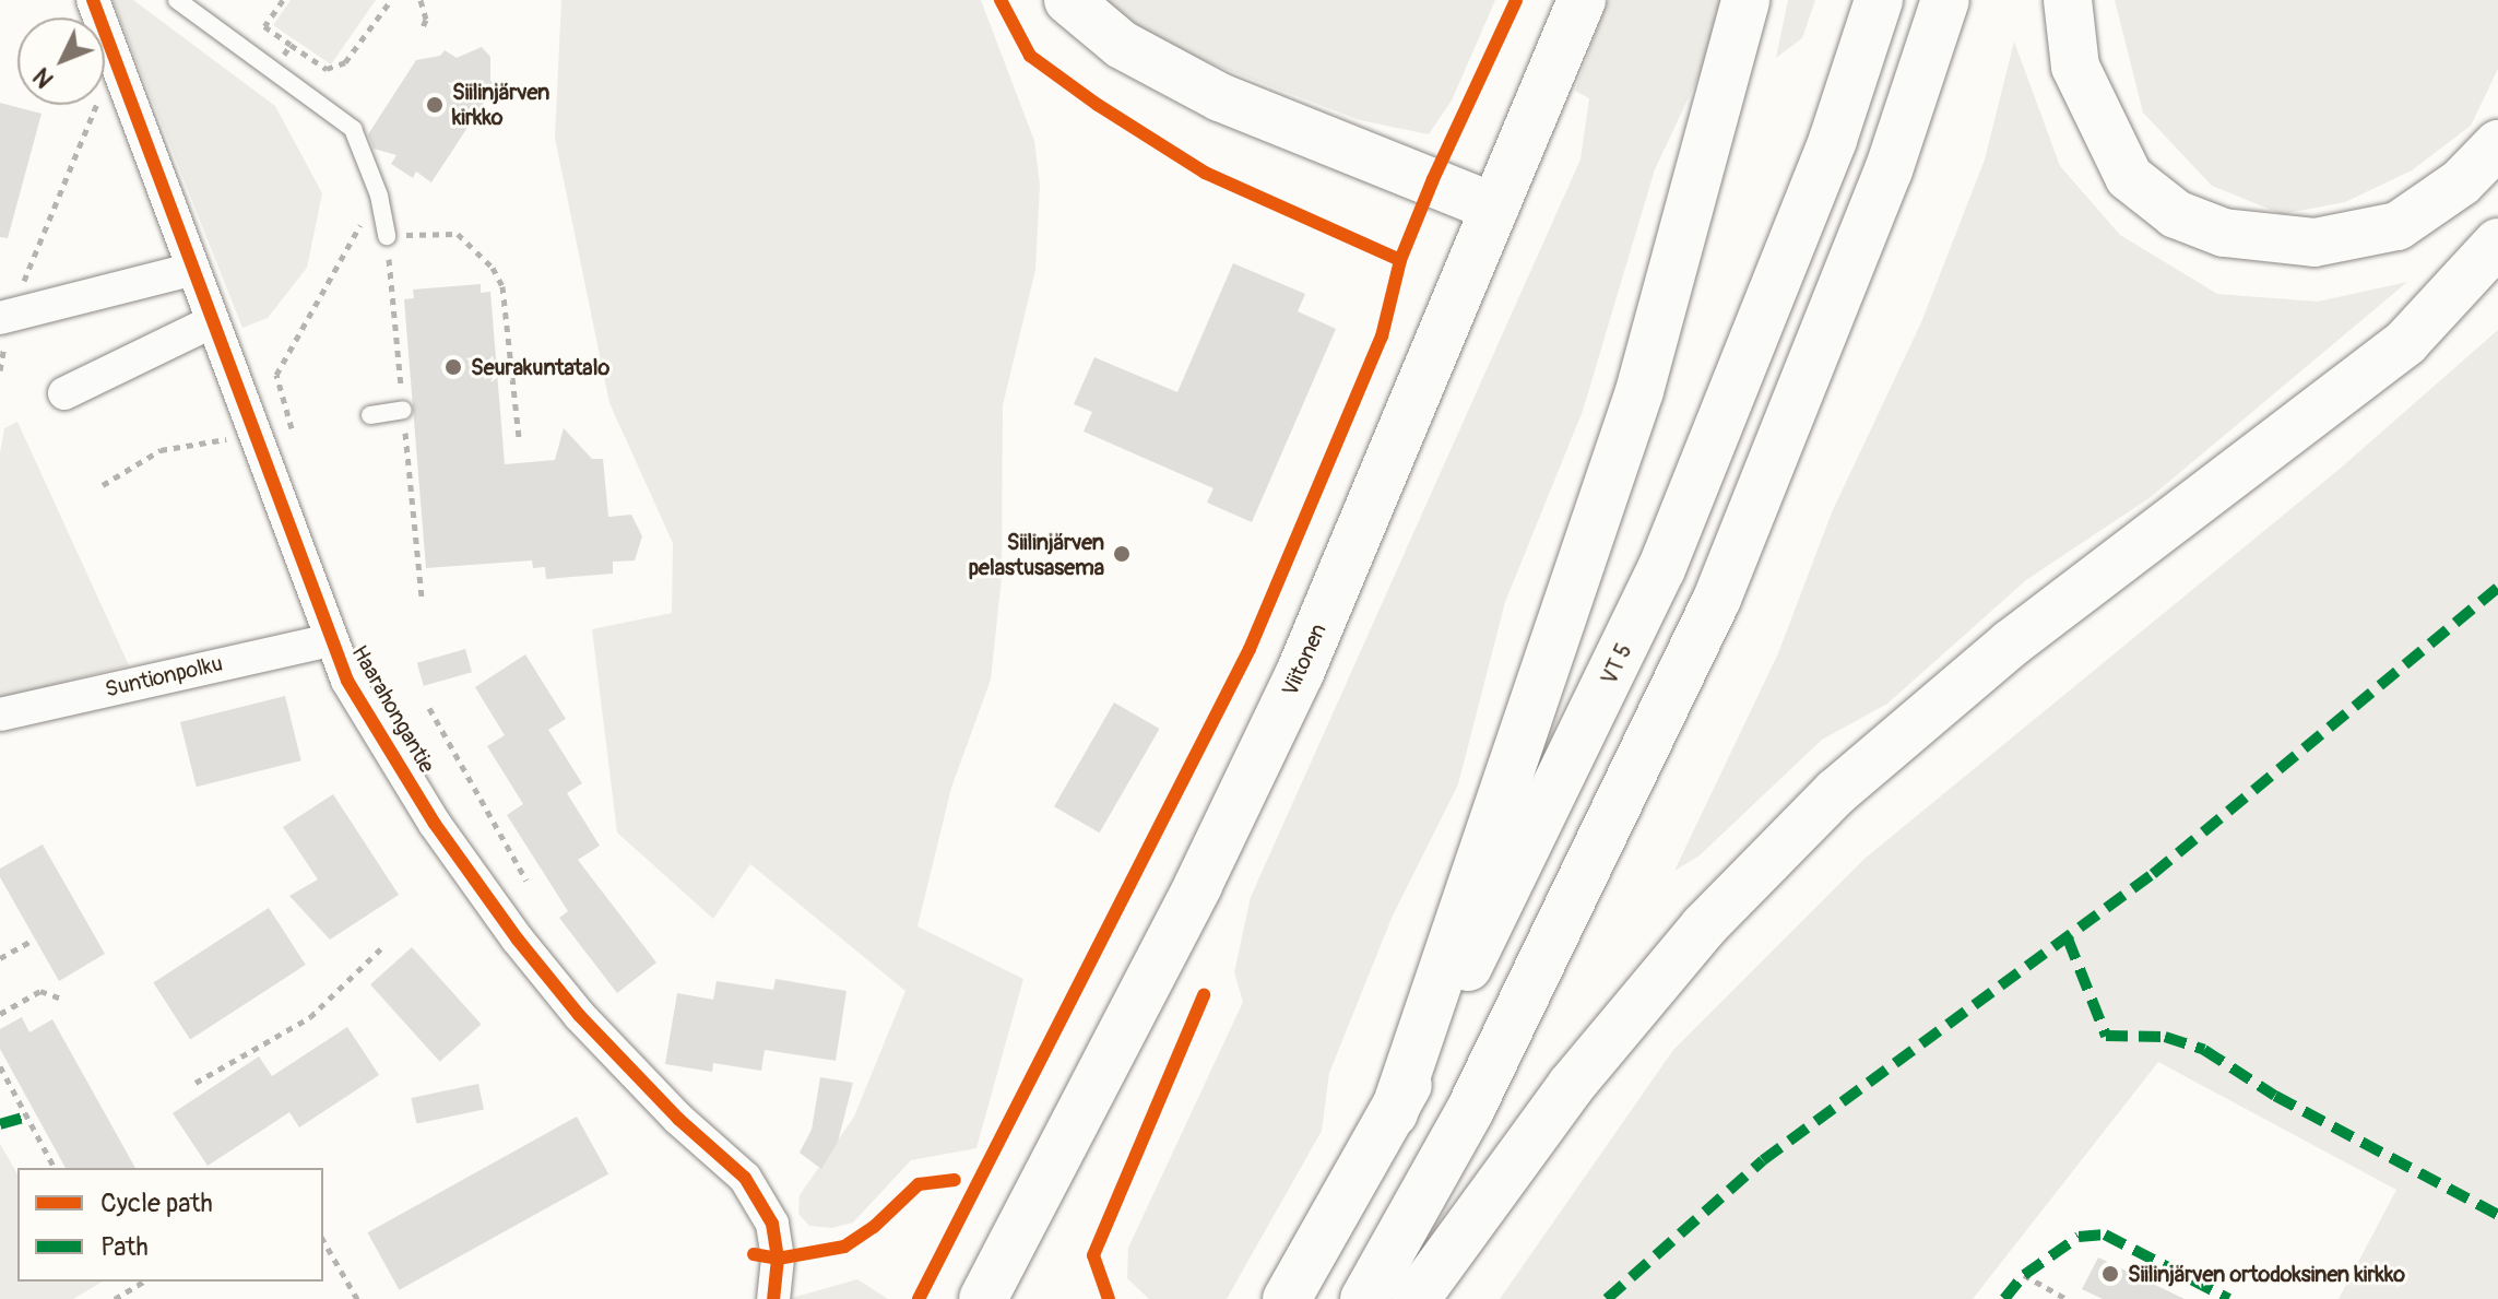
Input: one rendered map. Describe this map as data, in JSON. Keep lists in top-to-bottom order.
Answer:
{
  "streets": {
    "main road": ["Viitonen", "VT 5"],
    "street": ["Suntionpolku", "Haarahongantie"]
  },
  "crossings": [
    ["Suntionpolku", "Haarahongantie"]
  ],
  "places": [
    "Siilinjärven kirkko",
    "Seurakuntatalo",
    "Siilinjärven pelastusasema",
    "Siilinjärven ortodoksinen kirkko"
  ],
  "legend": ["Cycle path", "Path"],
  "north": "bottom left"
}
